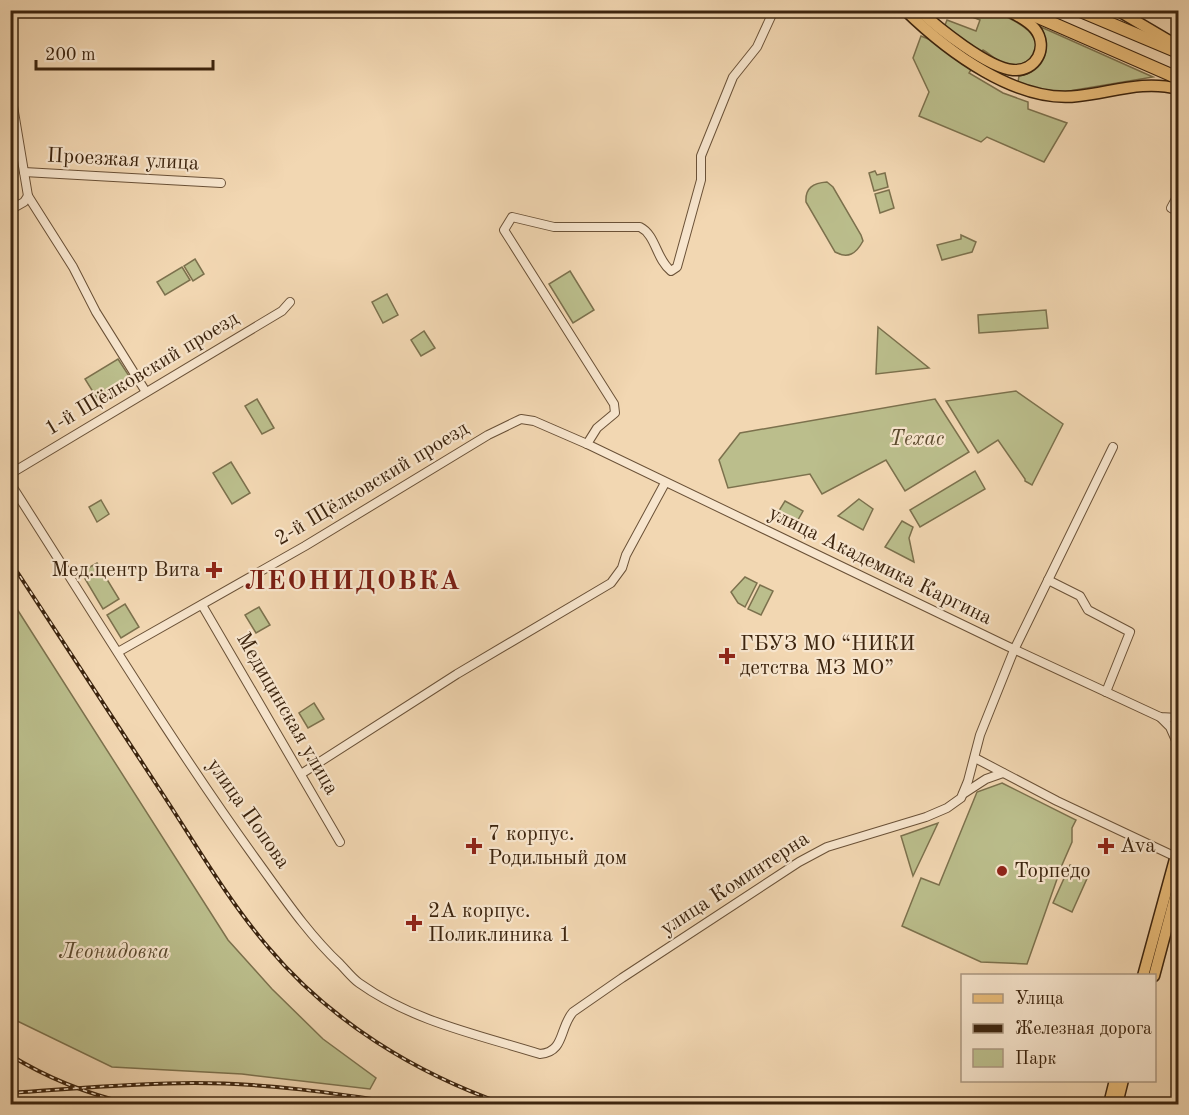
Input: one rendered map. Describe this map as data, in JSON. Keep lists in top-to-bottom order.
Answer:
{
  "streets": {
    "street": [
      "Проезжая улица",
      "1-й Щёлковский проезд",
      "2-й Щёлковский проезд",
      "улица Академика Каргина",
      "Медицинская улица",
      "улица Попова",
      "улица Коминтерна"
    ]
  },
  "crossings": [
    ["2-й Щёлковский проезд", "улица Академика Каргина"],
    ["2-й Щёлковский проезд", "Медицинская улица"],
    ["2-й Щёлковский проезд", "улица Попова"],
    ["улица Попова", "улица Коминтерна"]
  ],
  "districts": ["ЛЕОНИДОВКА"],
  "parks": ["Техас", "Леонидовка"],
  "places": {
    "health": [
      "Мед.центр Вита",
      "ГБУЗ МО “НИКИ детства МЗ МО”",
      "7 корпус. Родильный дом",
      "Ava",
      "2А корпус. Поликлиника 1"
    ],
    "other": ["Торпедо"]
  },
  "legend": ["Улица", "Железная дорога", "Парк"],
  "scale_bar": "200 m"
}
